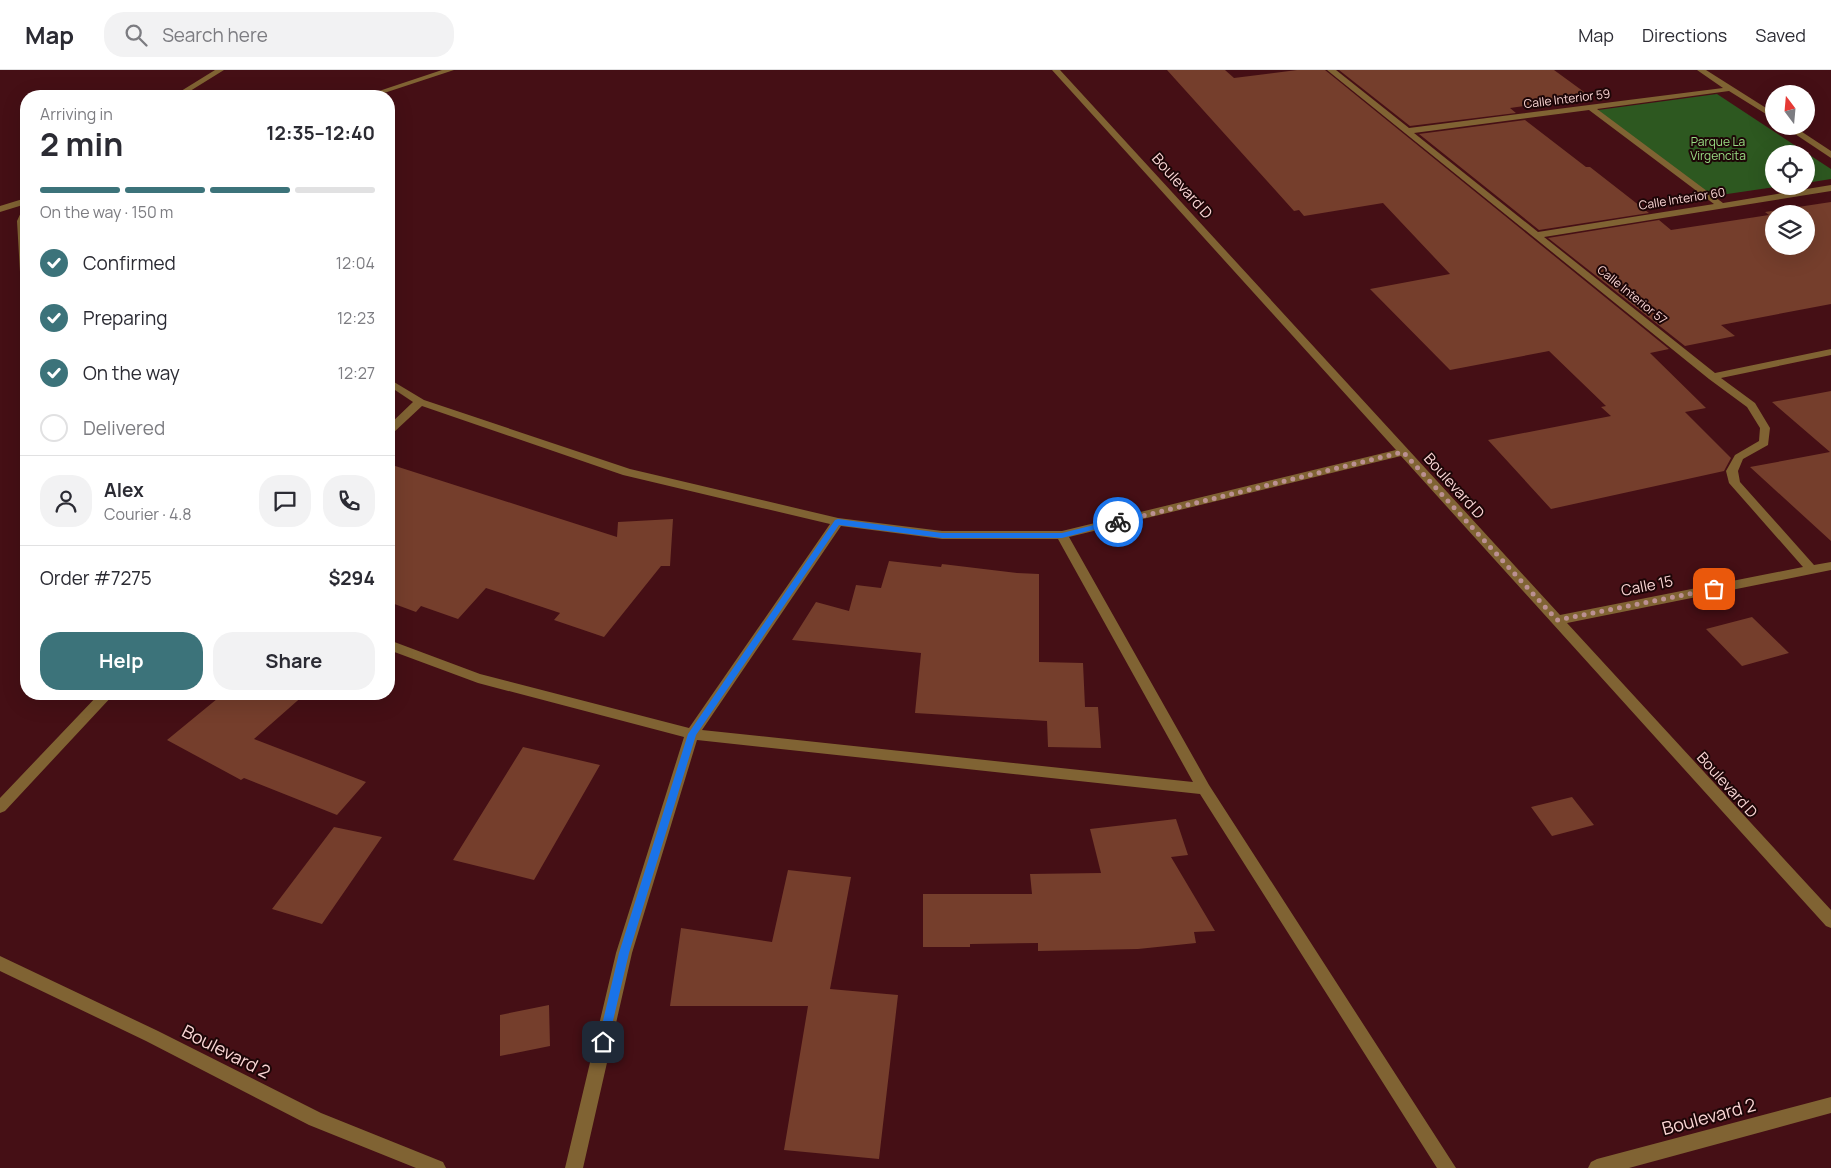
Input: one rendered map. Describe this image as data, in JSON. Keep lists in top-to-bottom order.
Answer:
{
  "streets": {
    "street": [
      "Calle Interior 59",
      "Boulevard D",
      "Calle Interior 60",
      "Calle Interior 57",
      "Calle 15",
      "Boulevard 2"
    ]
  },
  "crossings": [
    ["Calle Interior 59", "Calle Interior 57"],
    ["Boulevard D", "Calle 15"],
    ["Calle Interior 60", "Calle Interior 57"],
    ["Calle Interior 57", "Calle 15"]
  ],
  "parks": ["Parque La Virgencita"],
  "north": "top",
  "page": {
    "header": "Map",
    "search": "Search here",
    "nav": ["Map", "Directions", "Saved"],
    "heading": ["2 min", "Arriving in", "12:35–12:40"],
    "panel": [
      "Alex",
      "Courier · 4.8",
      "Order #7275",
      "$294"
    ],
    "bar": "On the way · 150 m",
    "list": [
      ["Confirmed", "12:04"],
      ["Preparing", "12:23"],
      ["On the way", "12:27"],
      "Delivered"
    ],
    "buttons": ["Help", "Share"]
  }
}
